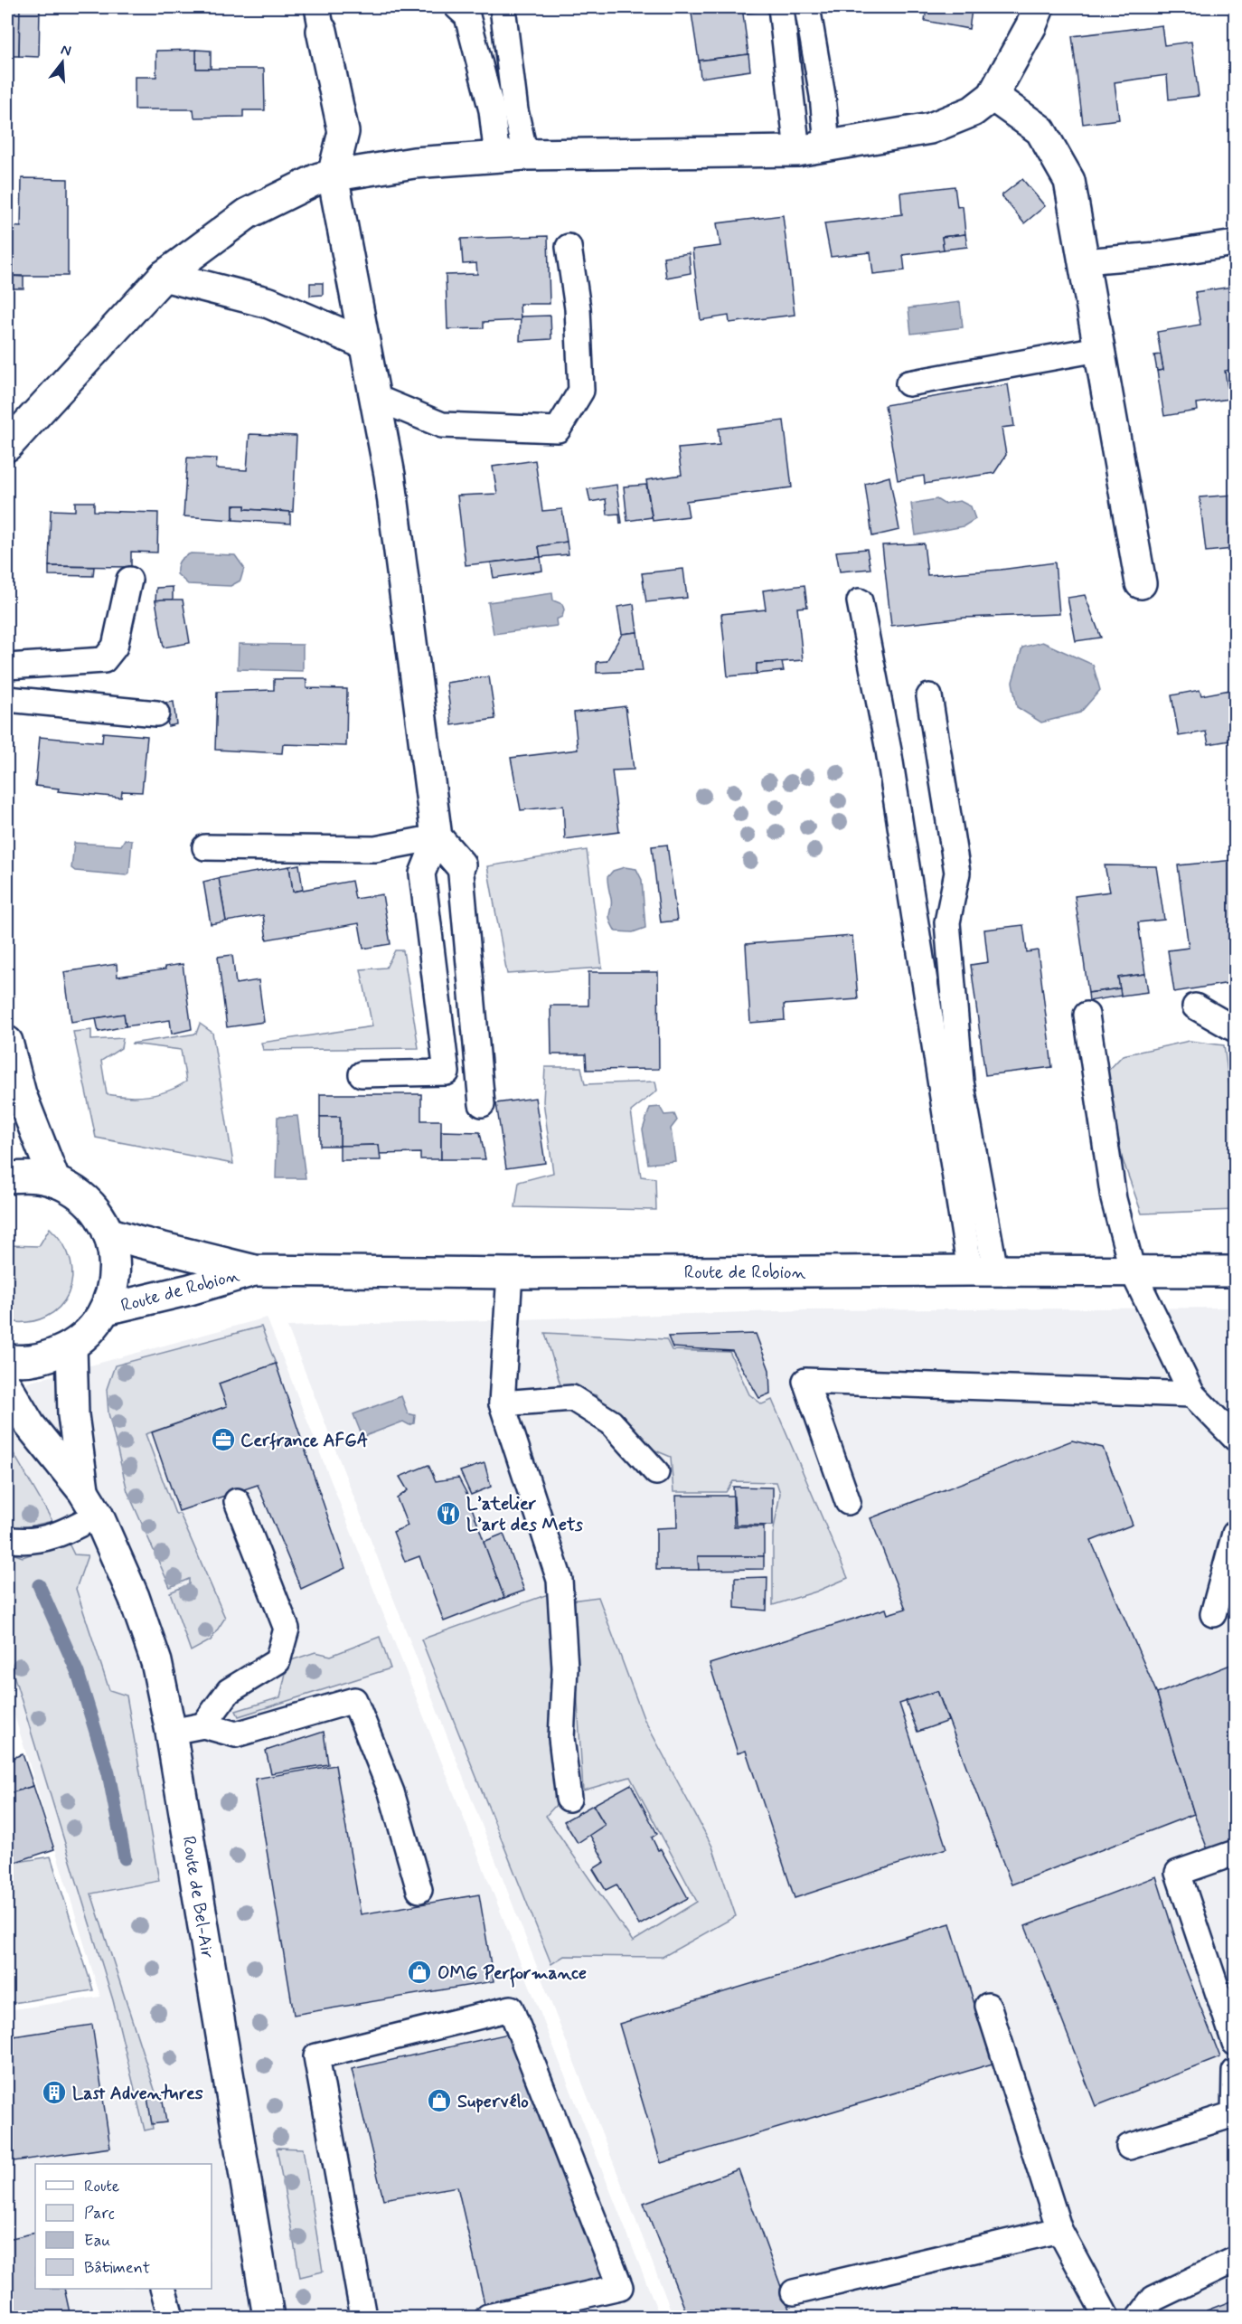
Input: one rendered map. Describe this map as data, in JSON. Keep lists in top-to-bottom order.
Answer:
{
  "streets": {
    "street": ["Route de Robion", "Route de Bel-Air"]
  },
  "places": {
    "office": ["Cerfrance AFGA"],
    "restaurant": ["L’atelier L’art des Mets"],
    "shop": ["OMG Performance", "Supervélo"],
    "building": ["Last Adventures"]
  },
  "legend": [
    "Route",
    "Parc",
    "Eau",
    "Bâtiment"
  ],
  "north": "top"
}
